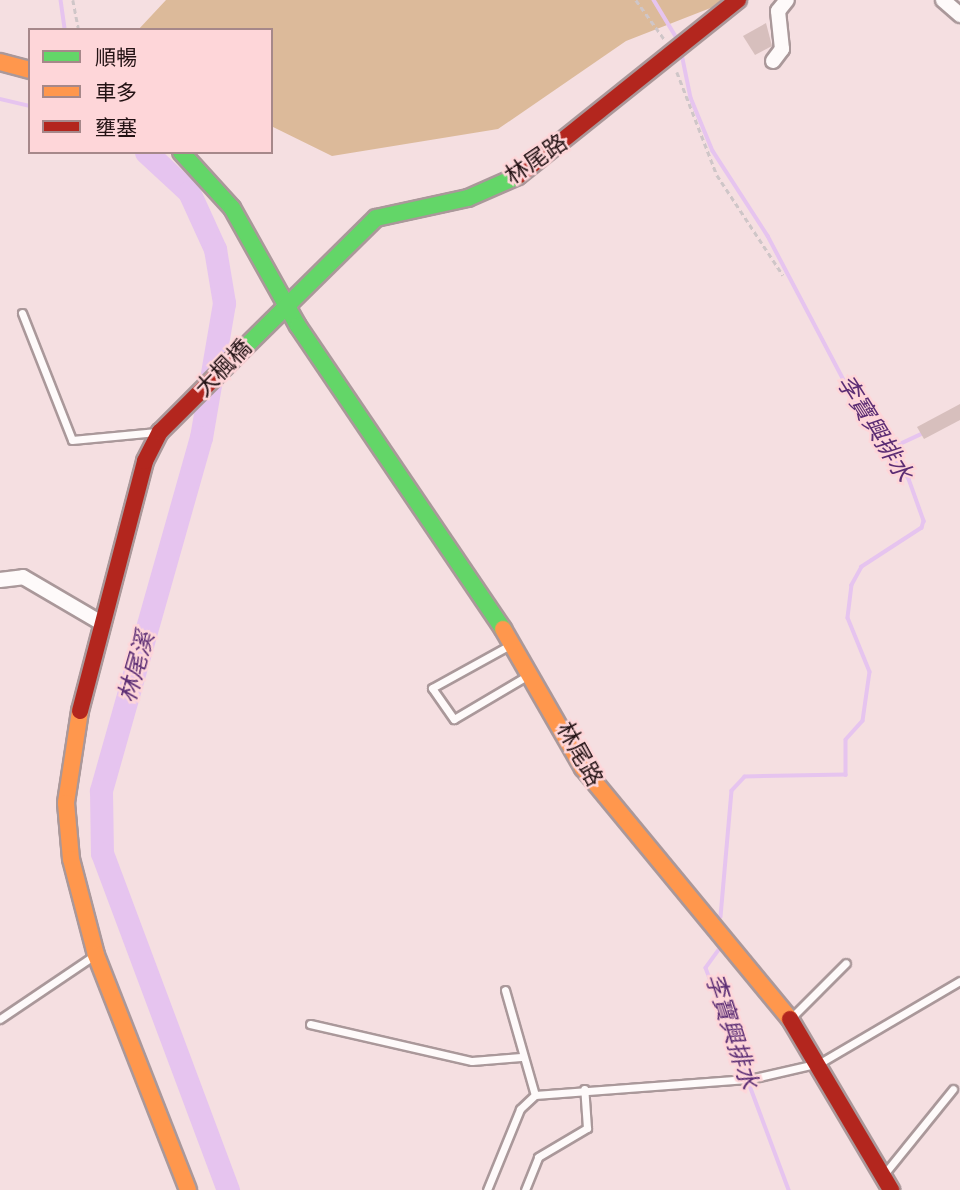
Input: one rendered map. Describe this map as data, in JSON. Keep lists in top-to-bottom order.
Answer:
{
  "streets": {
    "street": ["林尾路", "大楓橋"]
  },
  "crossings": [
    ["林尾路", "大楓橋"]
  ],
  "water": ["李寶興排水", "林尾溪"],
  "legend": ["順暢", "車多", "壅塞"]
}
